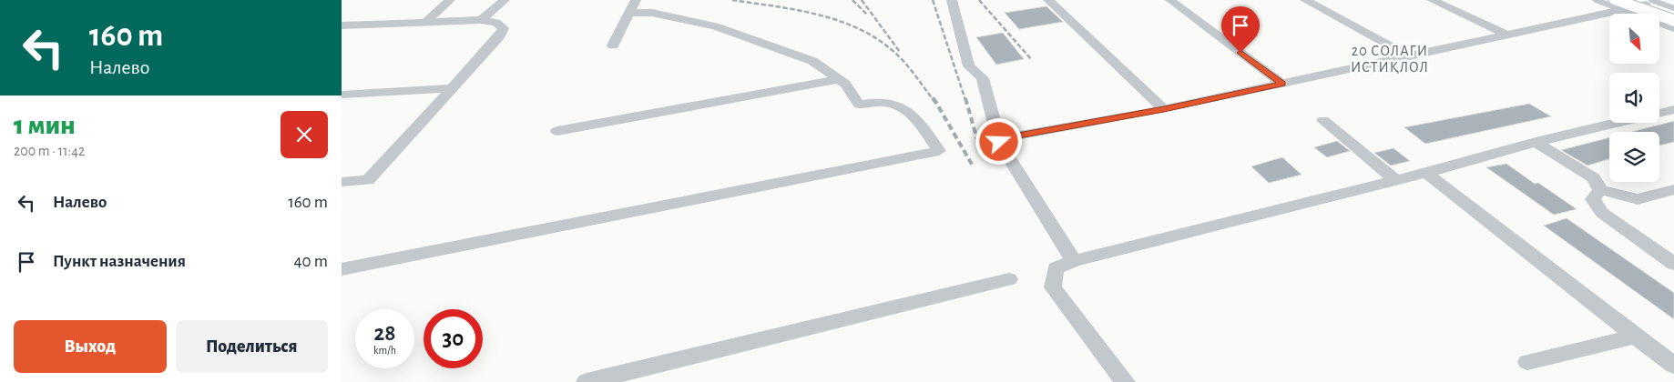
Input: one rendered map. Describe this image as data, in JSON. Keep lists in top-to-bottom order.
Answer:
{
  "districts": ["20 СОЛАГИ ИСТИҚЛОЛ"],
  "north": "bottom right",
  "page": {
    "turn": ["160 m", "Налево"],
    "heading": ["1 мин", "200 m · 11:42"],
    "list": [
      {
        "name": "Налево",
        "value": "160 m"
      },
      {
        "name": "Пункт назначения",
        "value": "40 m"
      }
    ],
    "speed": "28 km/h",
    "limit": "30",
    "buttons": ["Выход", "Поделиться"]
  }
}
